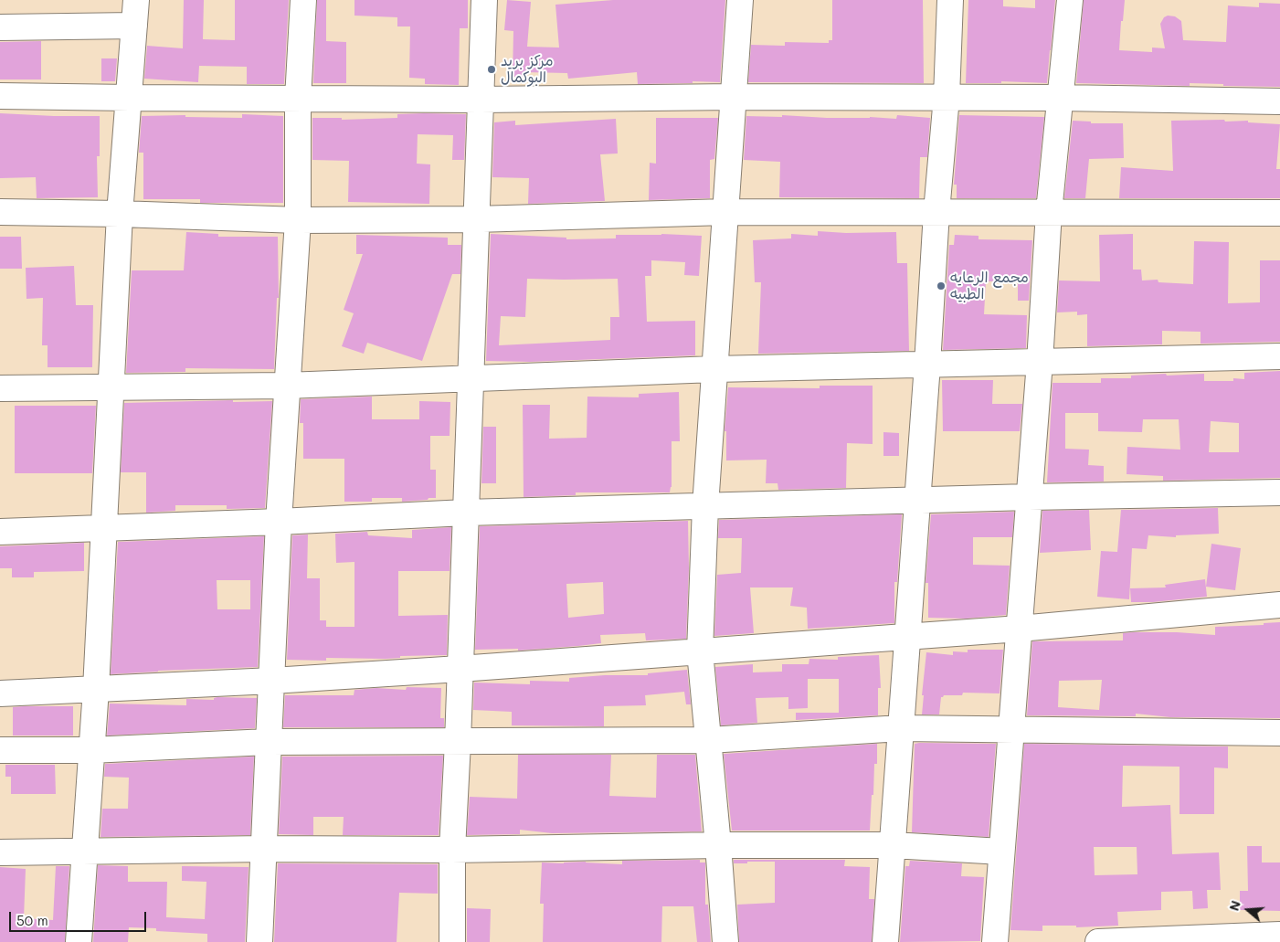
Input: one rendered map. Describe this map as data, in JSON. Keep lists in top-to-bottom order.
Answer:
{
  "places": ["مركز بريد البوكمال", "مجمع الرعايه الطبيه"],
  "scale_bar": "50 m",
  "north": "left"
}
